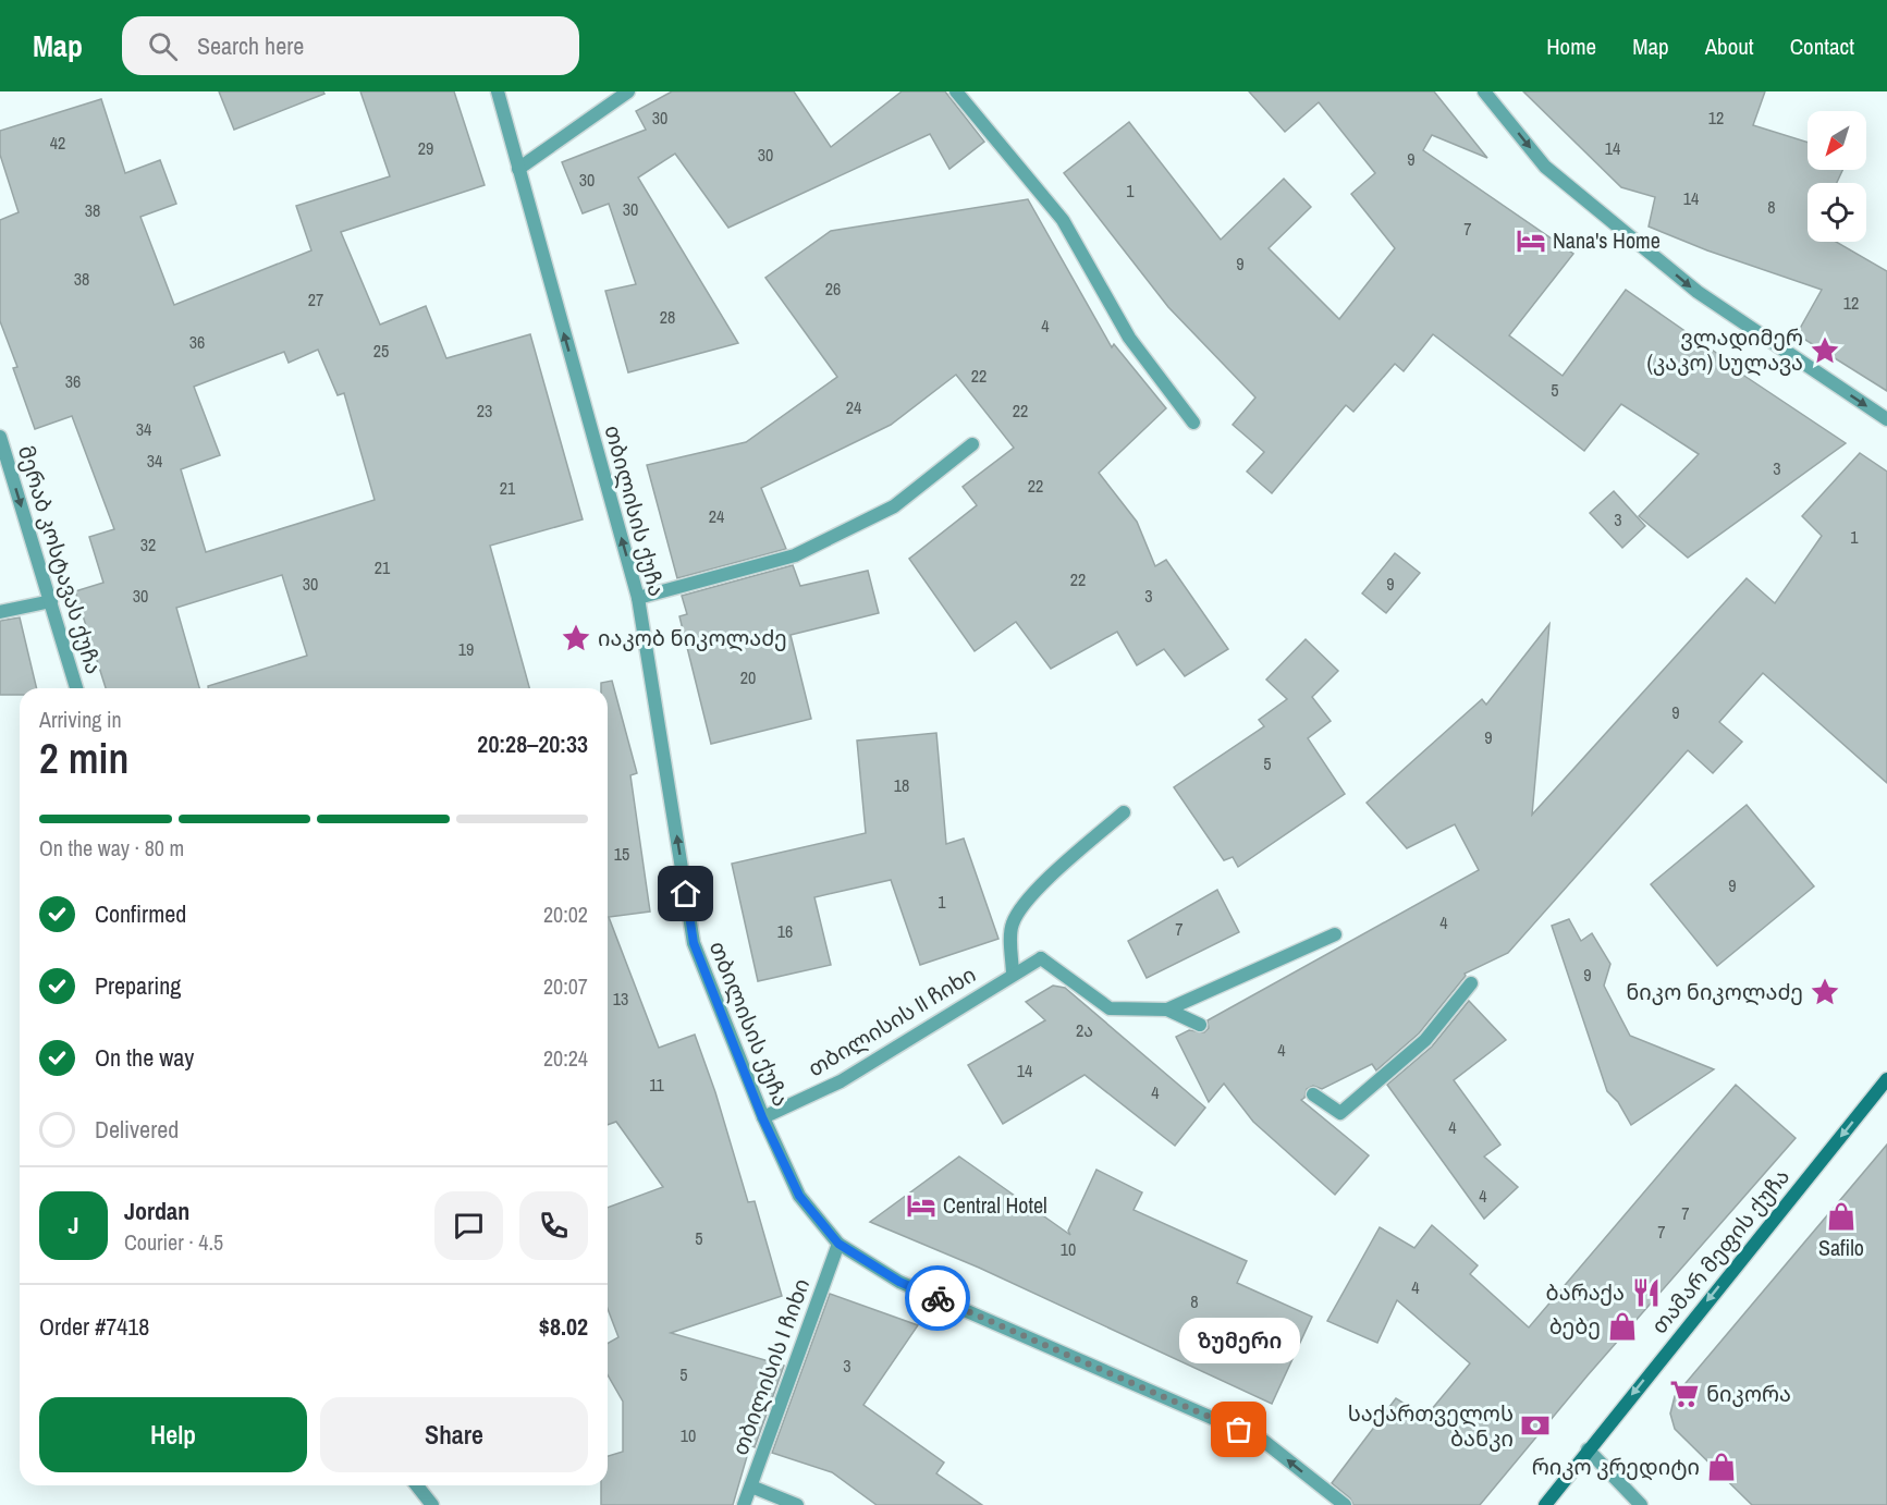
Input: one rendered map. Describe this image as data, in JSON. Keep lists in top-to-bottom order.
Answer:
{
  "streets": {
    "main road": ["თამარ მეფის ქუჩა"],
    "street": [
      "თბილისის ქუჩა",
      "მერაბ კოსტავას ქუჩა",
      "თბილისის II ჩიხი",
      "თბილისის I ჩიხი"
    ]
  },
  "crossings": [
    ["თბილისის ქუჩა", "თბილისის II ჩიხი"],
    ["თბილისის ქუჩა", "თბილისის I ჩიხი"]
  ],
  "one_way": ["თბილისის ქუჩა", "მერაბ კოსტავას ქუჩა", "თამარ მეფის ქუჩა"],
  "places": {
    "hotel": ["Nana's Home", "Central Hotel"],
    "place": ["ვლადიმერ (კაკო) სულავა", "იაკობ ნიკოლაძე", "ნიკო ნიკოლაძე"],
    "shop": ["Safilo", "ბებე", "რიკო კრედიტი"],
    "restaurant": ["ბარაქა"],
    "supermarket": ["ნიკორა"],
    "bank": ["საქართველოს ბანკი"],
    "other": ["ზუმერი"]
  },
  "house_numbers": [
    "30",
    "12",
    "42",
    "29",
    "14",
    "30",
    "9",
    "30",
    "1",
    "14",
    "8",
    "30",
    "38",
    "7",
    "9",
    "38",
    "26",
    "27",
    "12",
    "28",
    "4",
    "36",
    "25",
    "22",
    "36",
    "5",
    "24",
    "23",
    "22",
    "34",
    "34",
    "3",
    "22",
    "21",
    "24",
    "3",
    "1",
    "32",
    "21",
    "22",
    "30",
    "9",
    "30",
    "3",
    "19",
    "20",
    "9",
    "9",
    "5",
    "18",
    "15",
    "9",
    "1",
    "4",
    "7",
    "16",
    "9",
    "13",
    "2ა",
    "4",
    "14",
    "11",
    "4",
    "4",
    "4",
    "7",
    "7",
    "5",
    "10",
    "4",
    "8",
    "3",
    "5",
    "10"
  ],
  "north": "bottom left",
  "page": {
    "header": "Map",
    "search": "Search here",
    "nav": [
      "Home",
      "Map",
      "About",
      "Contact"
    ],
    "heading": ["2 min", "Arriving in", "20:28–20:33"],
    "panel": [
      "Jordan",
      "Courier · 4.5",
      "Order #7418",
      "$8.02"
    ],
    "bar": "On the way · 80 m",
    "list": [
      ["Confirmed", "20:02"],
      ["Preparing", "20:07"],
      ["On the way", "20:24"],
      "Delivered"
    ],
    "round": "J",
    "bubble": "ზუმერი",
    "buttons": ["Help", "Share"]
  }
}
